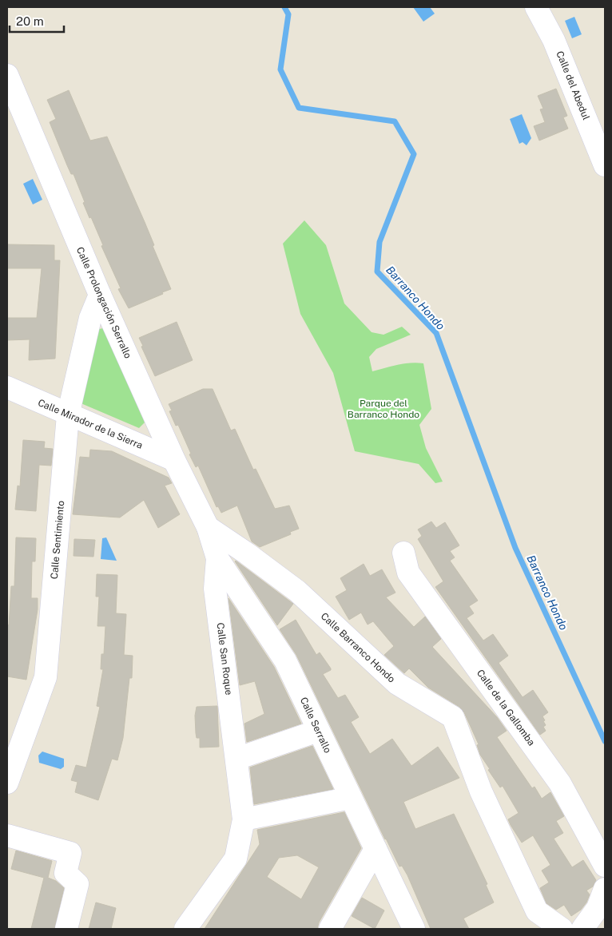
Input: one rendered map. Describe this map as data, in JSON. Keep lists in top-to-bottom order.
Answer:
{
  "streets": {
    "street": [
      "Calle del Abedul",
      "Calle Prolongación Serrallo",
      "Calle Mirador de la Sierra",
      "Calle Sentimiento",
      "Calle Barranco Hondo",
      "Calle San Roque",
      "Calle de la Gallomba",
      "Calle Serrallo"
    ]
  },
  "crossings": [
    ["Calle Prolongación Serrallo", "Calle Mirador de la Sierra"],
    ["Calle Prolongación Serrallo", "Calle Sentimiento"],
    ["Calle Prolongación Serrallo", "Calle Barranco Hondo"],
    ["Calle Prolongación Serrallo", "Calle Serrallo"],
    ["Calle Mirador de la Sierra", "Calle Sentimiento"],
    ["Calle Barranco Hondo", "Calle Serrallo"],
    ["Calle San Roque", "Calle Serrallo"]
  ],
  "water": ["Barranco Hondo"],
  "parks": ["Parque del Barranco Hondo"],
  "scale_bar": "20 m"
}
